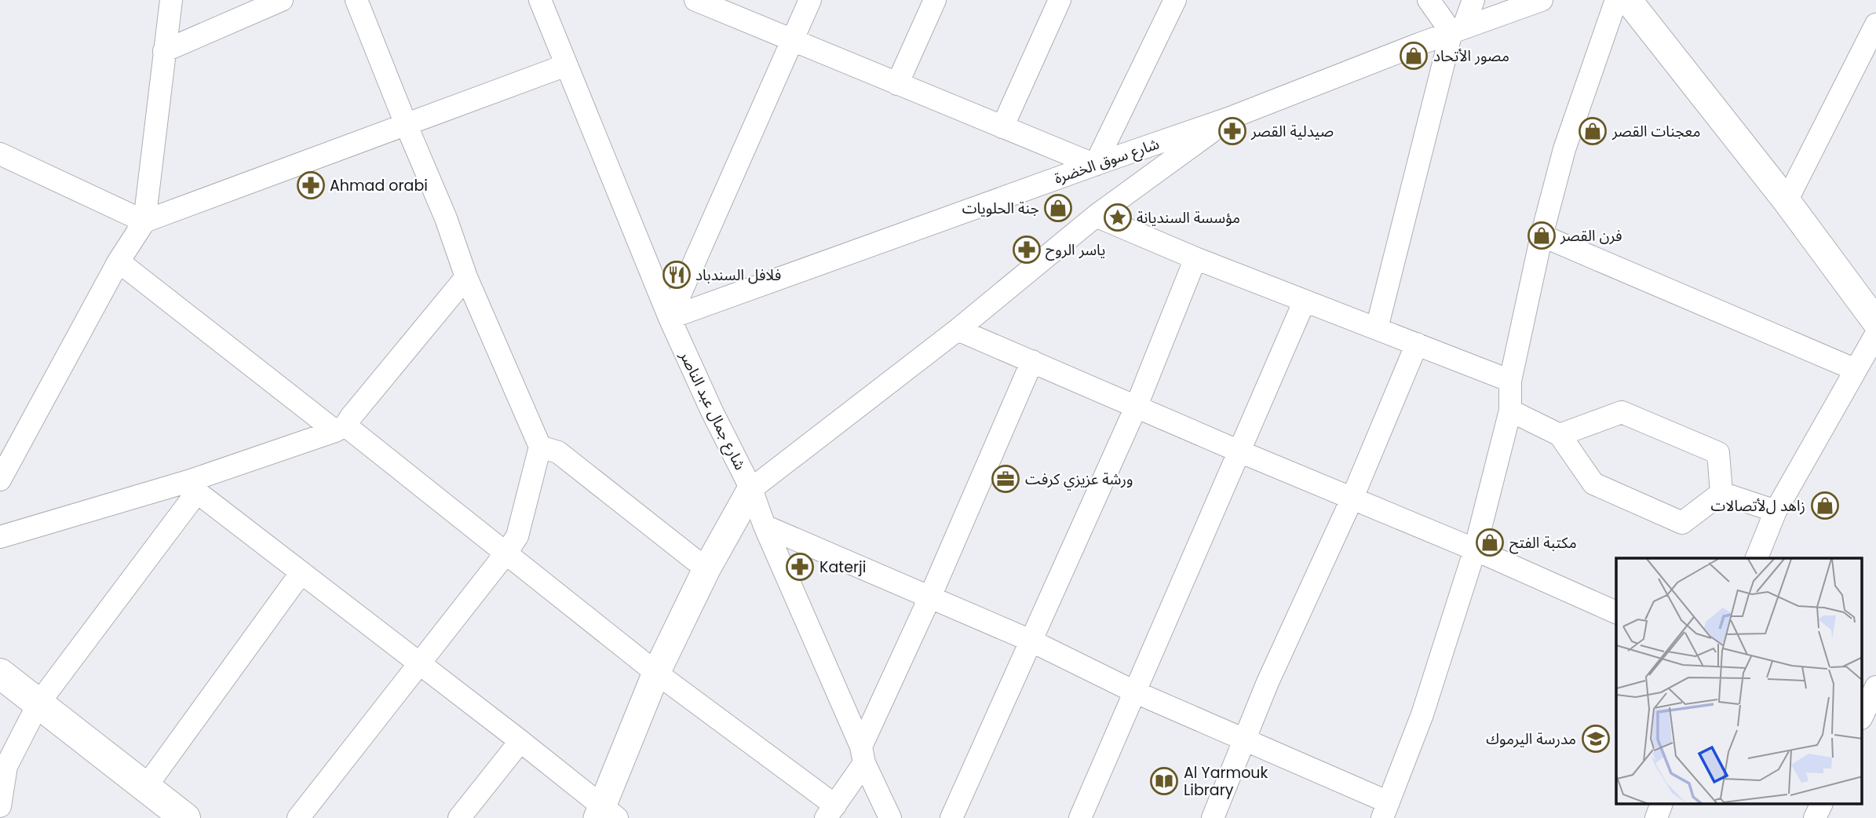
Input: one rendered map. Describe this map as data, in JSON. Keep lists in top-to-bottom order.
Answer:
{
  "streets": {
    "street": ["شارع سوق الخضرة", "شارع جمال عبد الناصر"]
  },
  "crossings": [
    ["شارع سوق الخضرة", "شارع جمال عبد الناصر"]
  ],
  "places": {
    "shop": [
      "مصور اﻷتحاد",
      "معجنات القصر",
      "جنة الحلويات",
      "فرن القصر",
      "زاهد لﻷتصالات",
      "مكتبة الفتح"
    ],
    "pharmacy": [
      "صيدلية القصر",
      "Ahmad orabi",
      "ياسر الروح",
      "Katerji"
    ],
    "place": ["مؤسسة السنديانة"],
    "restaurant": ["فلافل السندباد"],
    "office": ["ورشة عزيزي كرفت"],
    "school or university": ["مدرسة اليرموك"],
    "library": ["Al Yarmouk Library"]
  }
}
